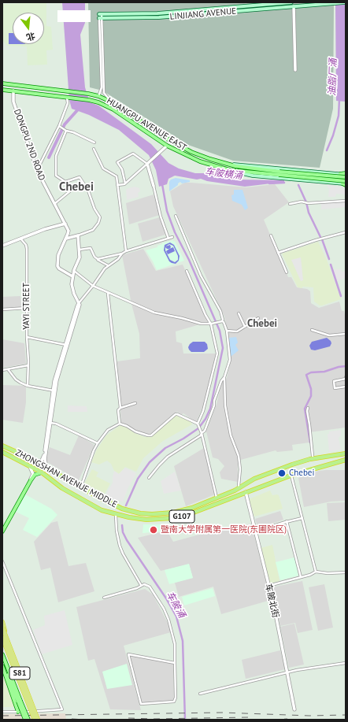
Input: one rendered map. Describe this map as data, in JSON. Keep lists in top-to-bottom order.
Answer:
{
  "streets": {
    "highway": ["ZHONGSHAN AVENUE MIDDLE", "G107", "S81"],
    "main road": ["LINJIANG AVENUE", "HUANGPU AVENUE EAST"],
    "street": ["DONGPU 2ND ROAD", "YAYI STREET", "车陂北街"]
  },
  "crossings": [
    ["HUANGPU AVENUE EAST", "DONGPU 2ND ROAD"],
    ["ZHONGSHAN AVENUE MIDDLE", "车陂北街"]
  ],
  "districts": ["Chebei", "Chebei"],
  "water": ["油脂厂涌", "车陂横涌", "车陂涌"],
  "places": ["Chebei", "暨南大学附属第一医院(东圃院区)"],
  "north": "bottom"
}
